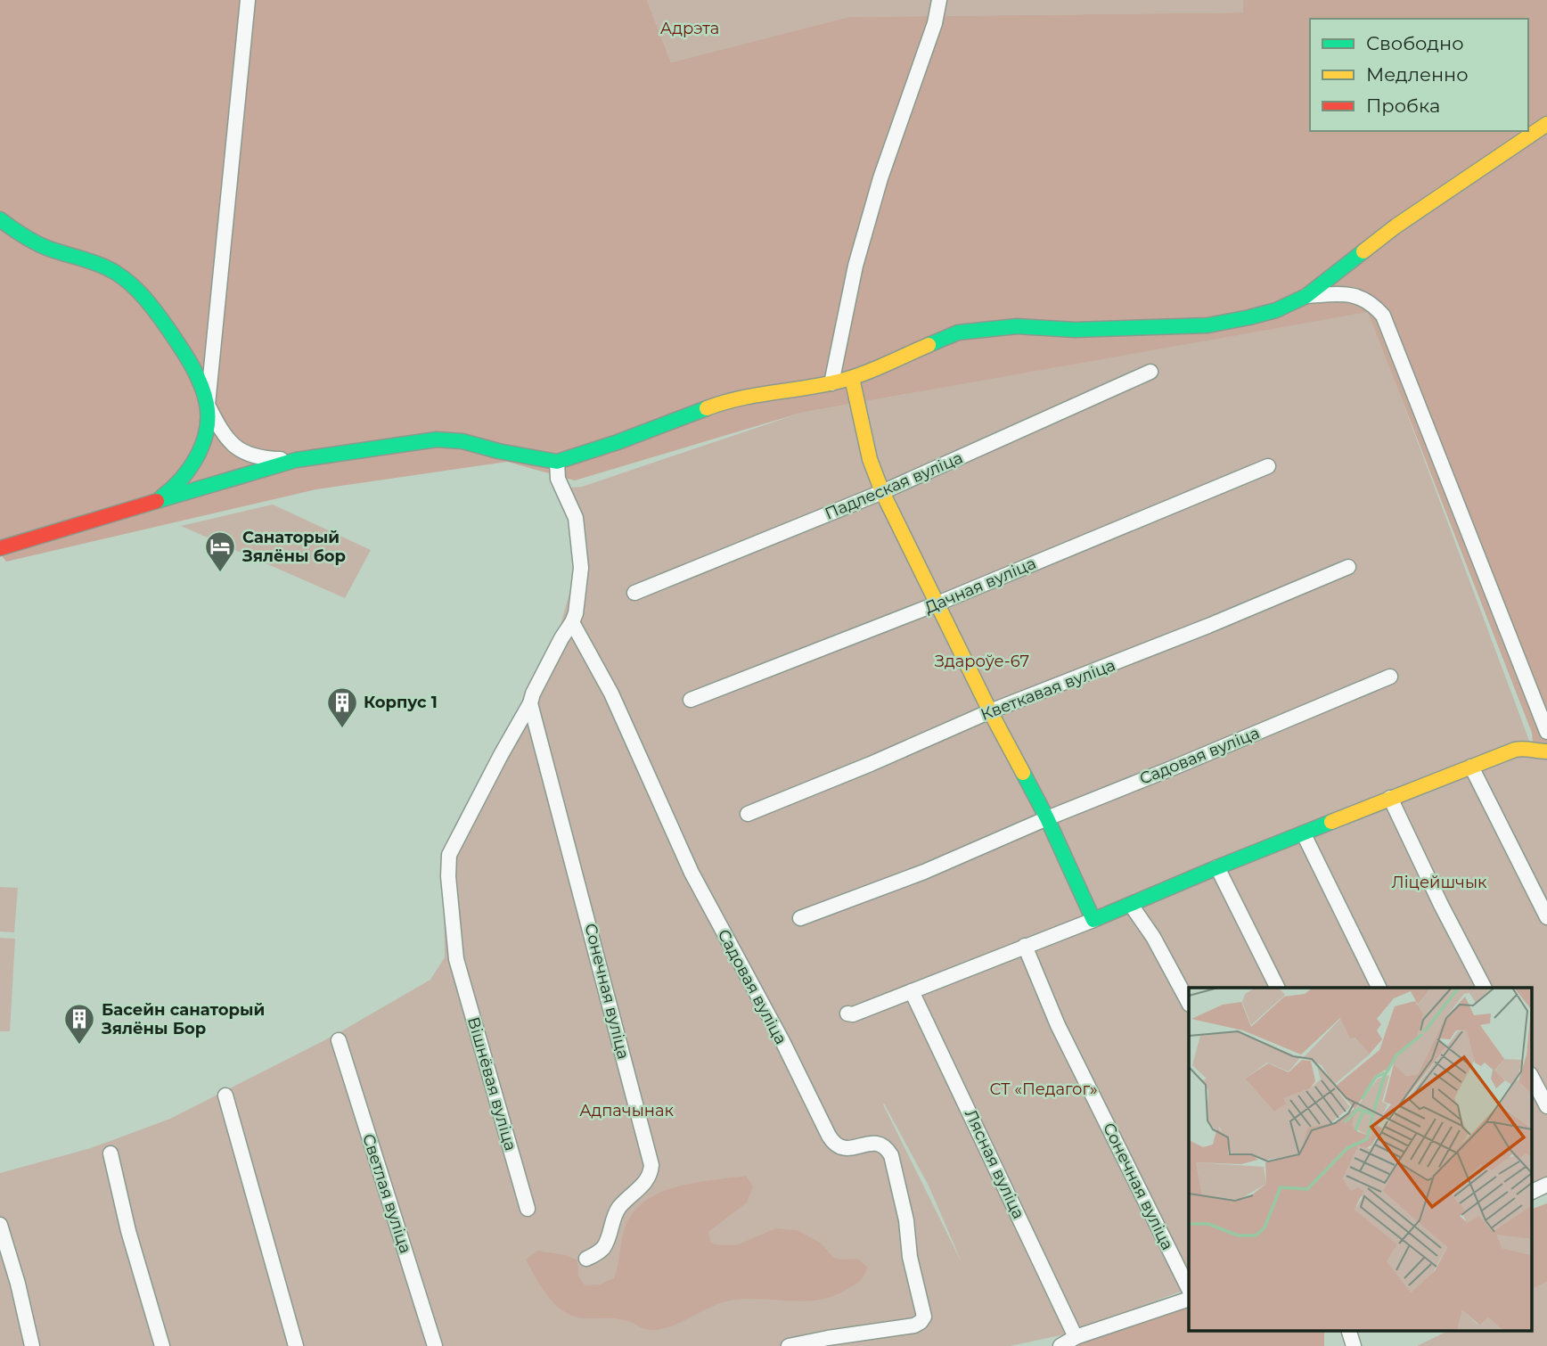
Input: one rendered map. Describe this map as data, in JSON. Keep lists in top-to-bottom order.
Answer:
{
  "streets": {
    "street": [
      "Падлеская вуліца",
      "Дачная вуліца",
      "Кветкавая вуліца",
      "Садовая вуліца",
      "Сонечная вуліца",
      "Вішнёвая вуліца",
      "Лясная вуліца",
      "Светлая вуліца"
    ]
  },
  "crossings": [
    ["Садовая вуліца", "Вішнёвая вуліца"],
    ["Сонечная вуліца", "Вішнёвая вуліца"]
  ],
  "parks": [
    "Адрэта",
    "Здароўе-67",
    "Ліцейшчык",
    "СТ «Педагог»",
    "Адпачынак"
  ],
  "places": {
    "hotel": ["Санаторый Зялёны бор"],
    "building": ["Корпус 1", "Басейн санаторый Зялёны Бор"]
  },
  "legend": ["Свободно", "Медленно", "Пробка"]
}
